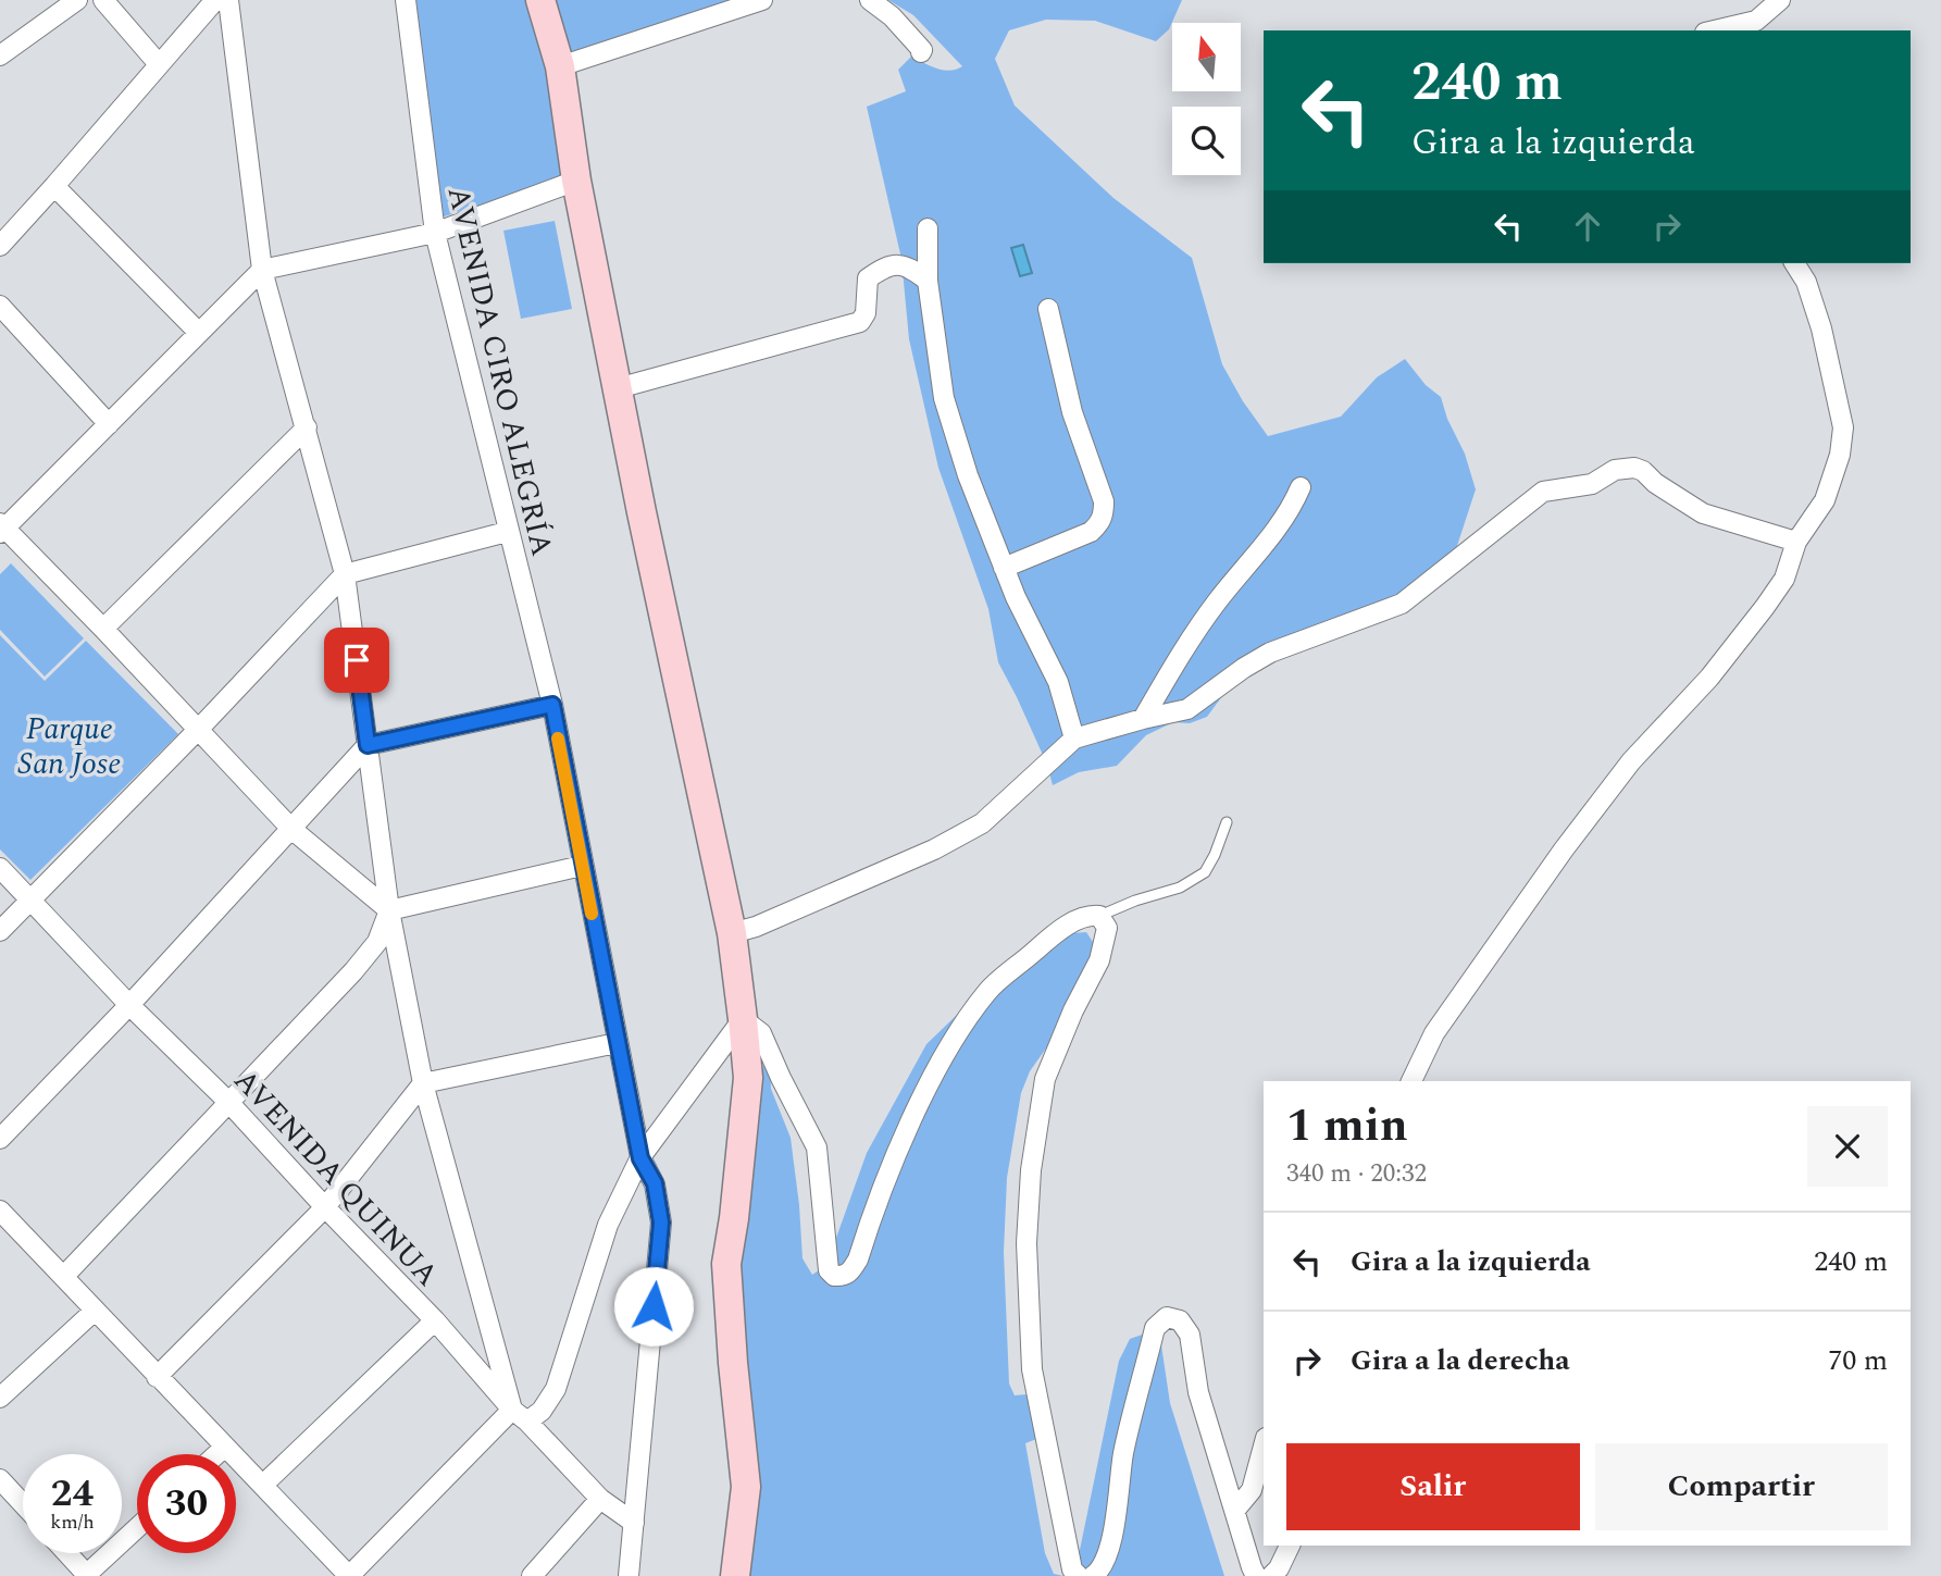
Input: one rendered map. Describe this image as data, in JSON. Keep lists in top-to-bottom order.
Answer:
{
  "streets": {
    "street": ["AVENIDA CIRO ALEGRÍA", "AVENIDA QUINUA"]
  },
  "crossings": [
    ["AVENIDA CIRO ALEGRÍA", "AVENIDA QUINUA"]
  ],
  "parks": ["Parque San Jose"],
  "north": "top",
  "page": {
    "turn": ["240 m", "Gira a la izquierda"],
    "heading": ["1 min", "340 m · 20:32"],
    "list": [
      {
        "name": "Gira a la izquierda",
        "value": "240 m"
      },
      {
        "name": "Gira a la derecha",
        "value": "70 m"
      }
    ],
    "buttons": ["Salir", "Compartir"],
    "speed": "24 km/h",
    "limit": "30"
  }
}
